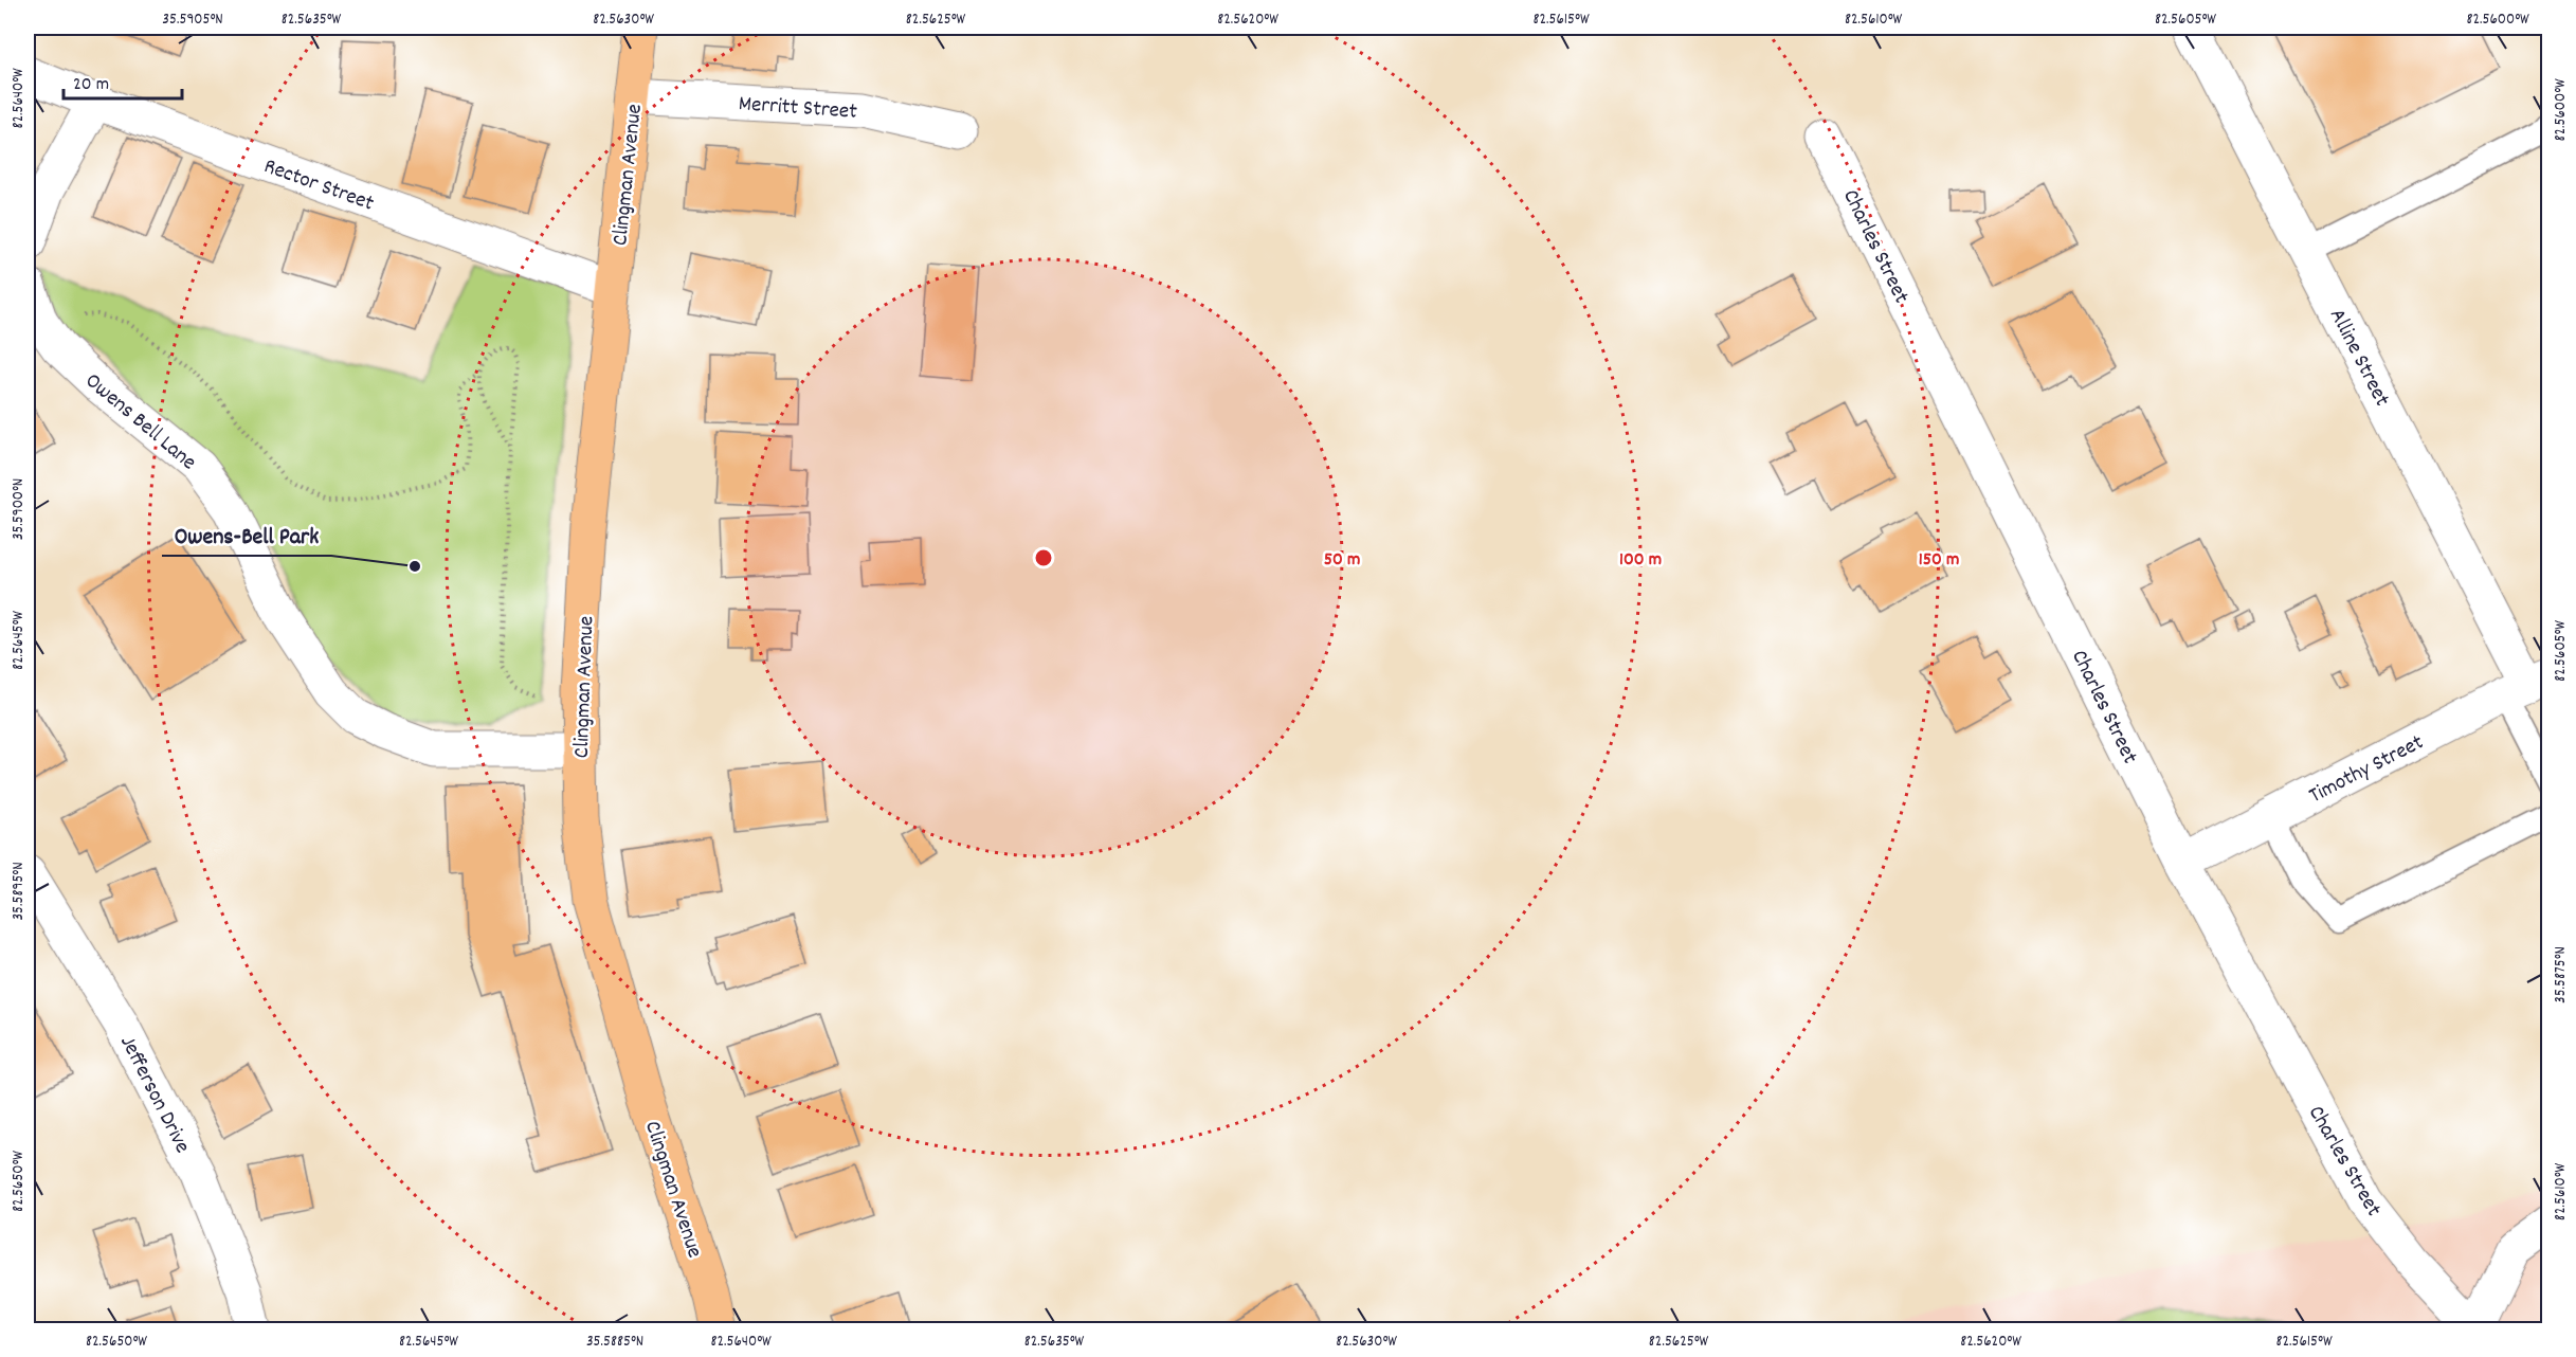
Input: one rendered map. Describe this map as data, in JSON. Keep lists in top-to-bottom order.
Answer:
{
  "streets": {
    "main road": ["Clingman Avenue"],
    "street": [
      "Merritt Street",
      "Rector Street",
      "Charles Street",
      "Alline Street",
      "Owens Bell Lane",
      "Timothy Street",
      "Jefferson Drive"
    ]
  },
  "crossings": [
    ["Merritt Street", "Clingman Avenue"],
    ["Clingman Avenue", "Rector Street"],
    ["Clingman Avenue", "Owens Bell Lane"],
    ["Charles Street", "Timothy Street"],
    ["Alline Street", "Timothy Street"]
  ],
  "places": ["Owens-Bell Park"],
  "scale_bar": "20 m",
  "coordinates": [
    "35.5905°N",
    "82.5635°W",
    "82.5630°W",
    "82.5625°W",
    "82.5620°W",
    "82.5615°W",
    "82.5610°W",
    "82.5605°W",
    "82.5600°W",
    "82.5640°W",
    "35.5900°N",
    "82.5645°W",
    "35.5895°N",
    "35.5875°N",
    "82.5650°W",
    "35.5885°N"
  ],
  "rings": ["50 m", "100 m", "150 m"]
}
